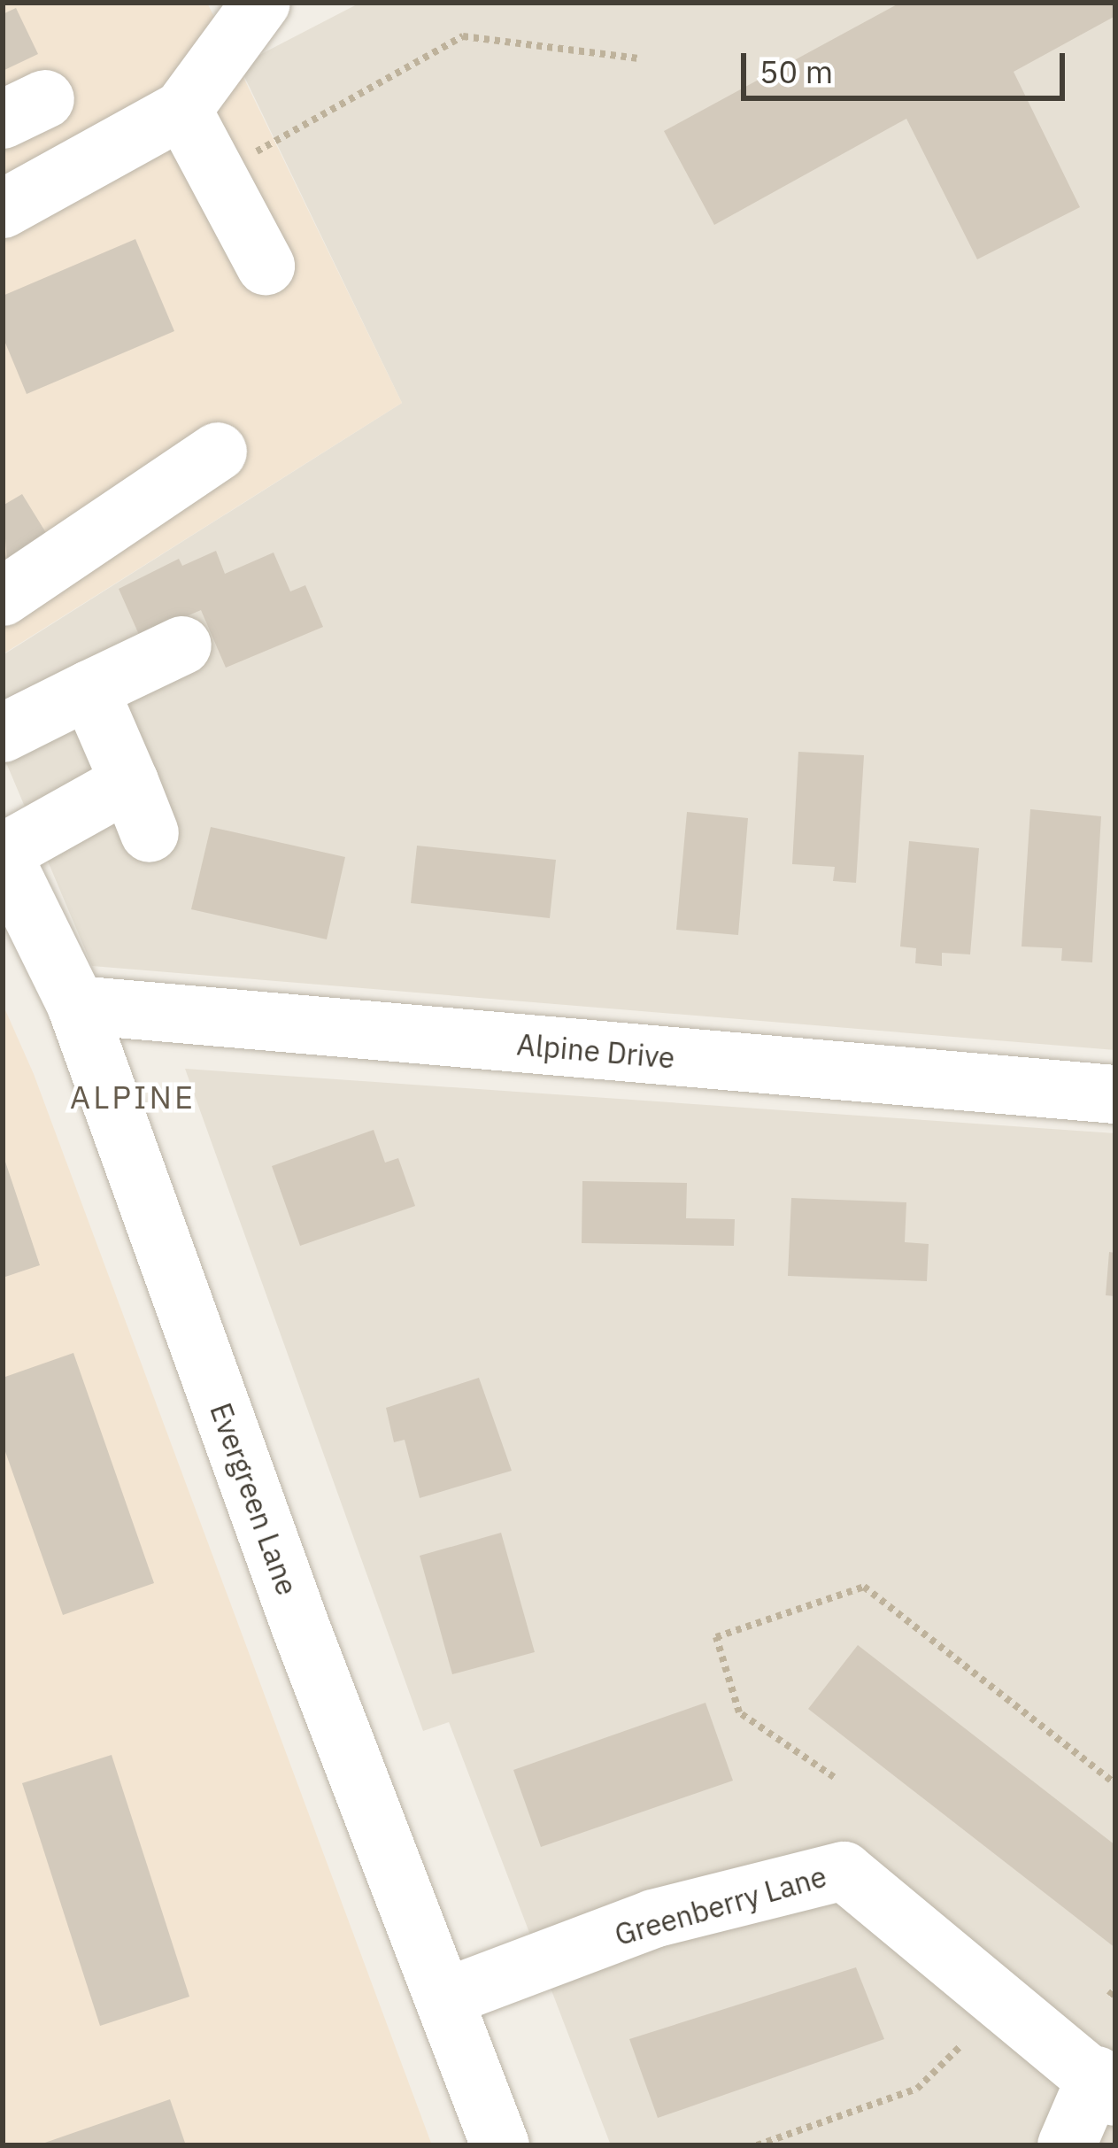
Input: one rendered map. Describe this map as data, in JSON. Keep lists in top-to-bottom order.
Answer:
{
  "streets": {
    "street": ["Alpine Drive", "Evergreen Lane", "Greenberry Lane"]
  },
  "crossings": [
    ["Alpine Drive", "Evergreen Lane"],
    ["Evergreen Lane", "Greenberry Lane"]
  ],
  "districts": ["ALPINE"],
  "scale_bar": "50 m"
}
